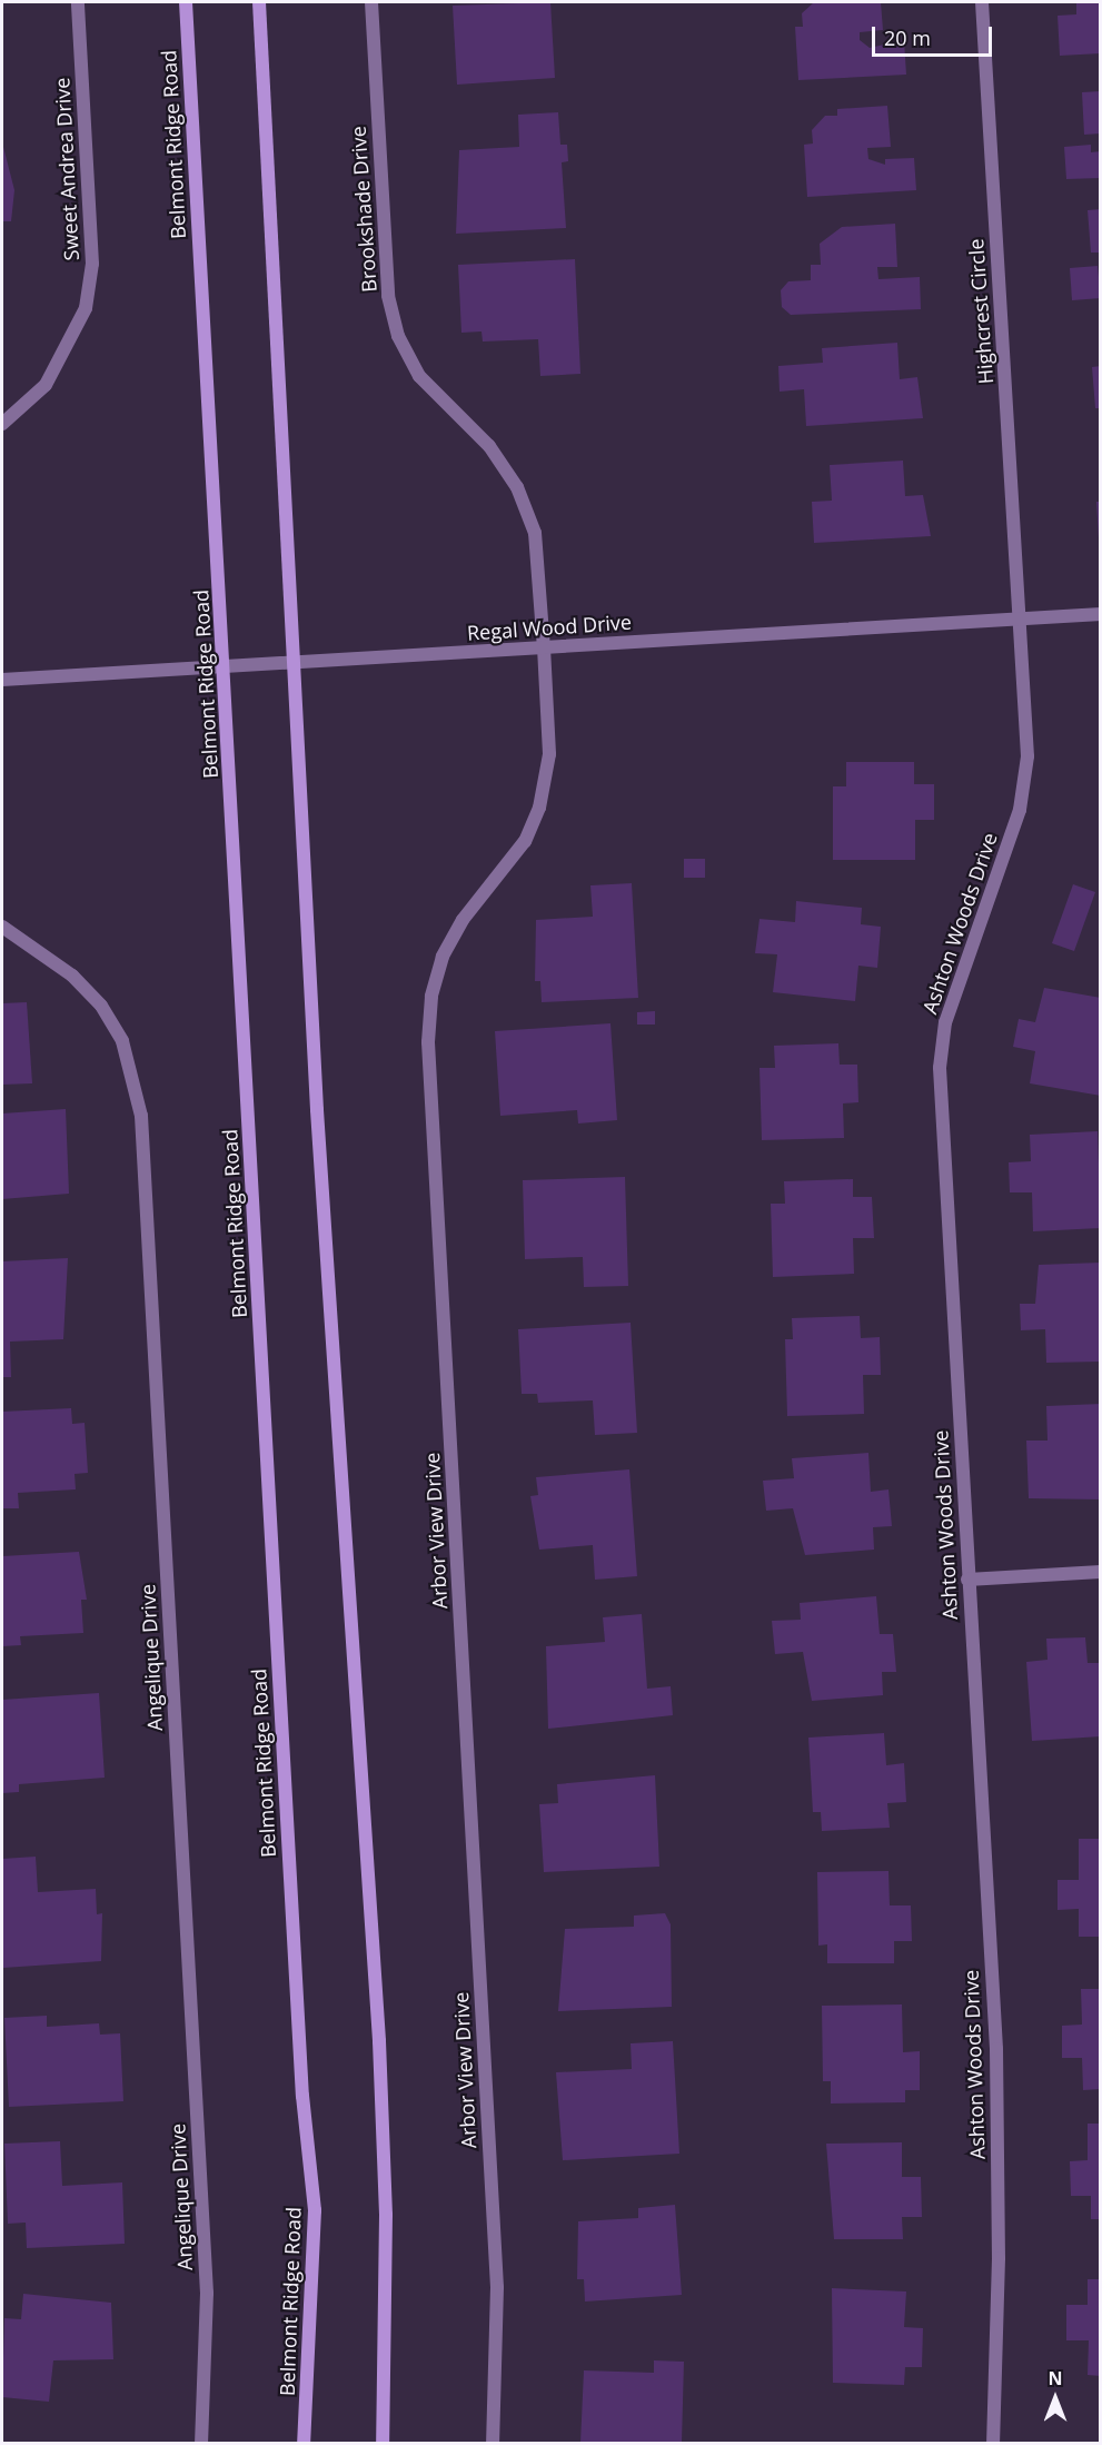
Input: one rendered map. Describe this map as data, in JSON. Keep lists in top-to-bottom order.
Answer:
{
  "streets": {
    "main road": ["Belmont Ridge Road"],
    "street": [
      "Sweet Andrea Drive",
      "Brookshade Drive",
      "Highcrest Circle",
      "Regal Wood Drive",
      "Ashton Woods Drive",
      "Arbor View Drive",
      "Angelique Drive"
    ]
  },
  "crossings": [
    ["Belmont Ridge Road", "Regal Wood Drive"],
    ["Brookshade Drive", "Regal Wood Drive"],
    ["Brookshade Drive", "Arbor View Drive"],
    ["Highcrest Circle", "Regal Wood Drive"],
    ["Highcrest Circle", "Ashton Woods Drive"],
    ["Regal Wood Drive", "Ashton Woods Drive"],
    ["Regal Wood Drive", "Arbor View Drive"]
  ],
  "scale_bar": "20 m",
  "north": "top"
}
